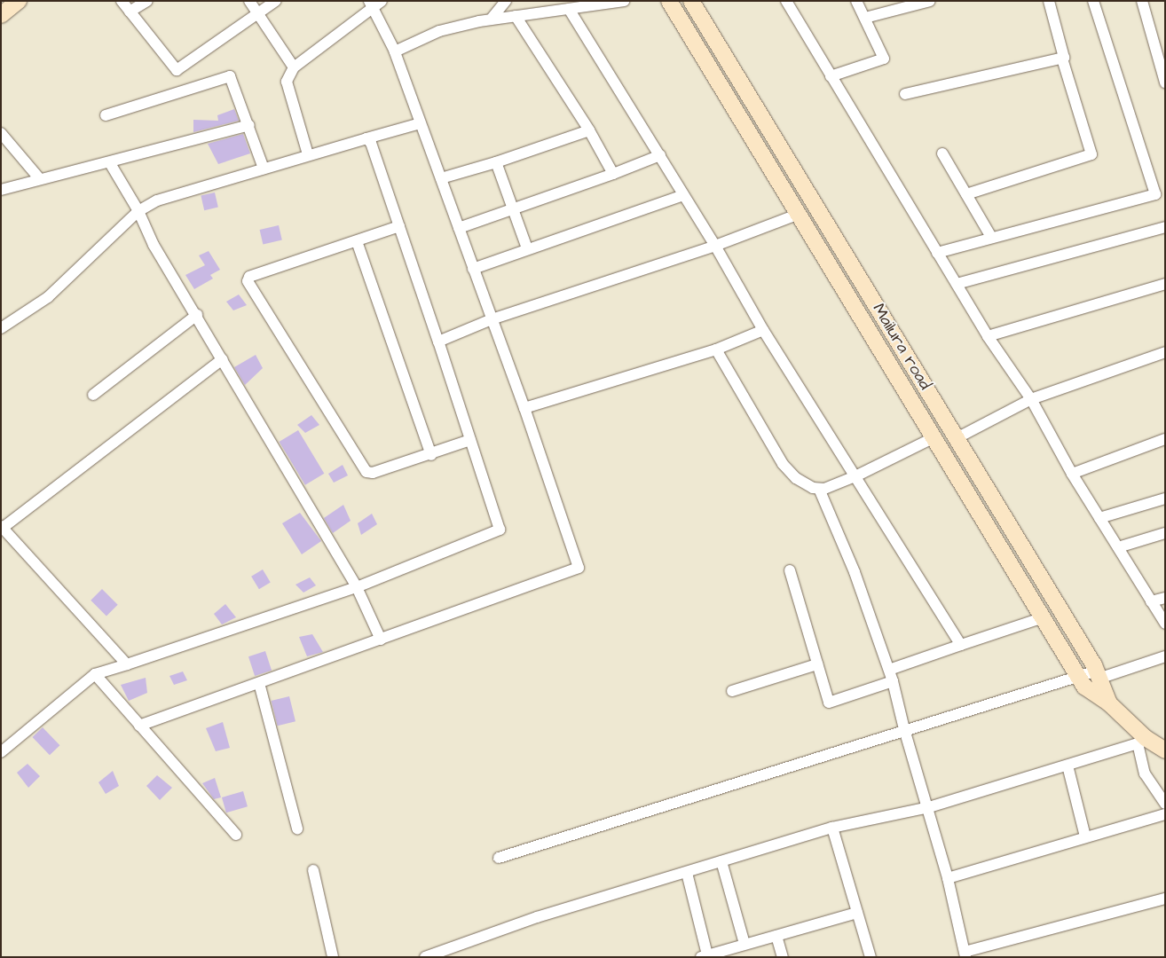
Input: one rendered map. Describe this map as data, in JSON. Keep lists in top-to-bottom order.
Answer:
{
  "streets": {
    "street": ["Mailura road"]
  }
}
